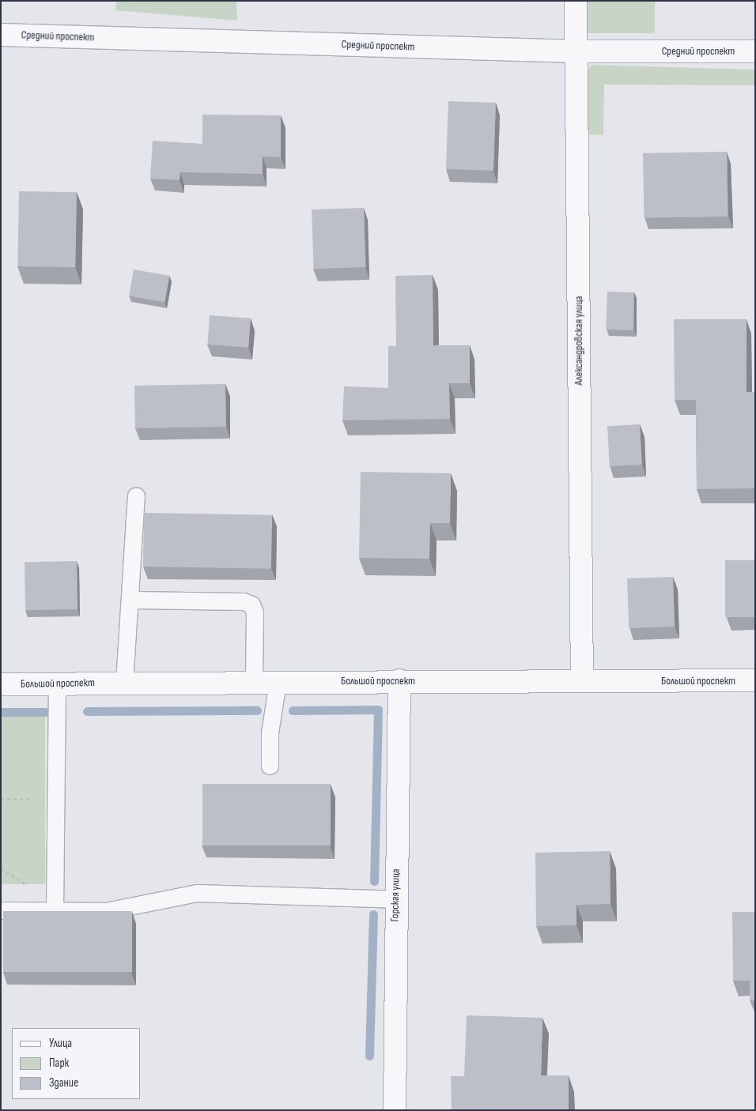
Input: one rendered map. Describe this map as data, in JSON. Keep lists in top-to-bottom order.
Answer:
{
  "streets": {
    "street": [
      "Средний проспект",
      "Александровская улица",
      "Большой проспект",
      "Горская улица"
    ]
  },
  "crossings": [
    ["Средний проспект", "Александровская улица"],
    ["Александровская улица", "Большой проспект"],
    ["Большой проспект", "Горская улица"]
  ],
  "legend": ["Улица", "Парк", "Здание"]
}
